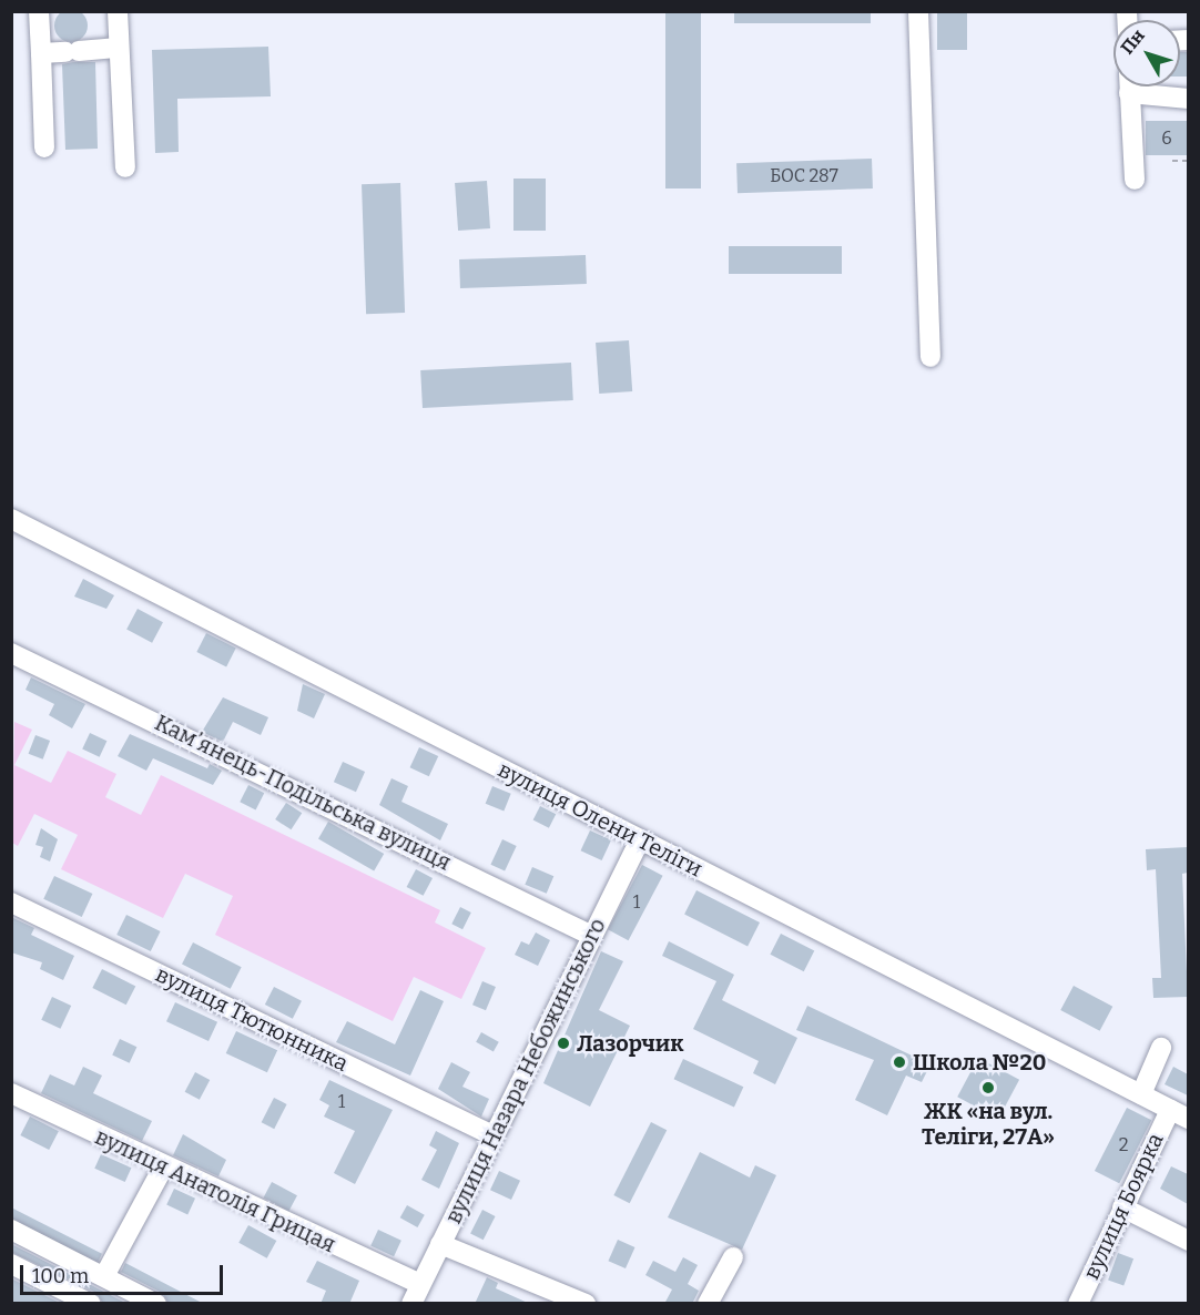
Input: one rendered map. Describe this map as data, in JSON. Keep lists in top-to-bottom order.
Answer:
{
  "streets": {
    "street": [
      "Камʼянець-Подільська вулиця",
      "вулиця Олени Теліги",
      "вулиця Тютюнника",
      "вулиця Назара Небожинського",
      "вулиця Анатолія Грицая",
      "вулиця Боярка"
    ]
  },
  "crossings": [
    ["Камʼянець-Подільська вулиця", "вулиця Назара Небожинського"],
    ["вулиця Олени Теліги", "вулиця Назара Небожинського"],
    ["вулиця Олени Теліги", "вулиця Боярка"],
    ["вулиця Тютюнника", "вулиця Назара Небожинського"],
    ["вулиця Назара Небожинського", "вулиця Анатолія Грицая"]
  ],
  "places": ["Лазорчик", "Школа №20", "ЖК «на вул. Теліги, 27А»"],
  "house_numbers": [
    "6",
    "БОС 287",
    "1",
    "1",
    "2"
  ],
  "scale_bar": "100 m",
  "north": "top left"
}
